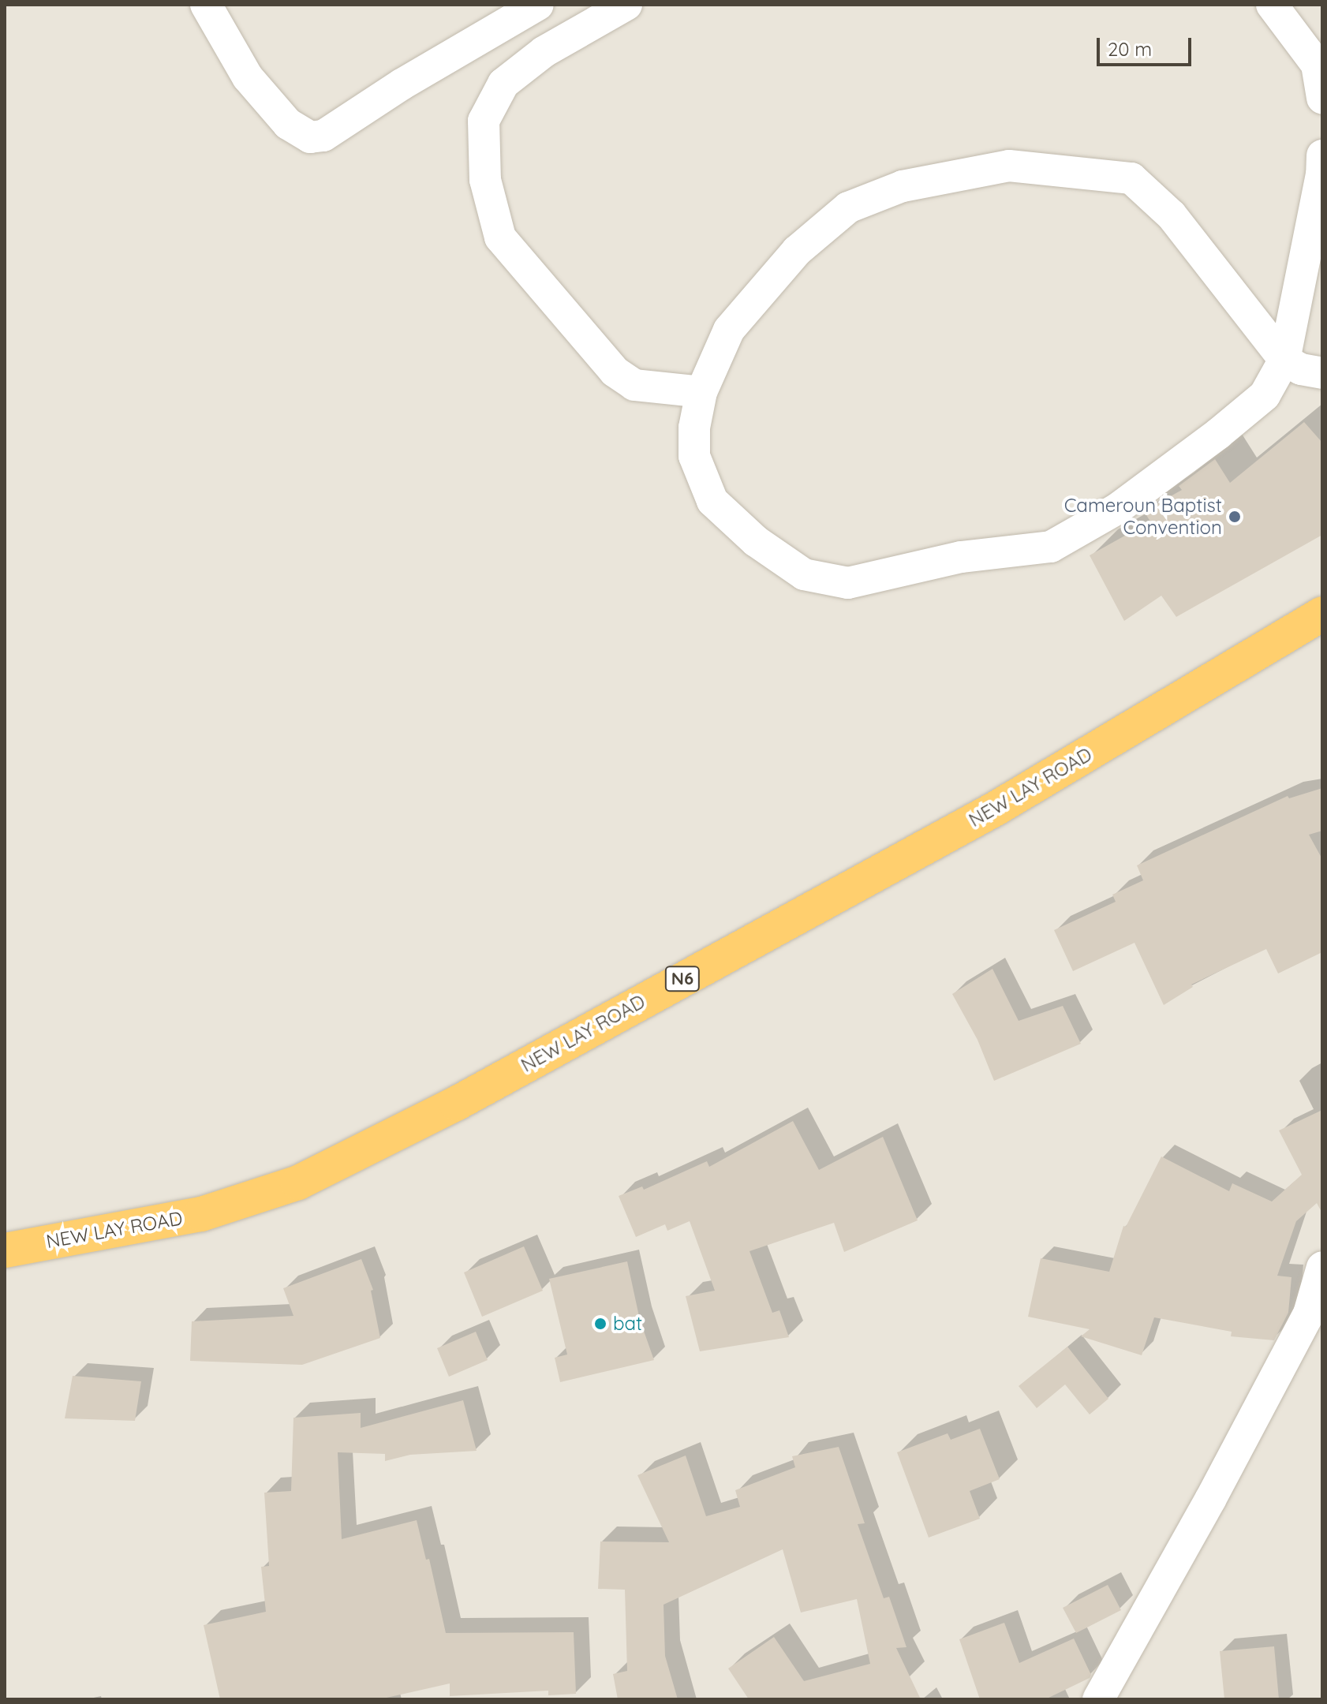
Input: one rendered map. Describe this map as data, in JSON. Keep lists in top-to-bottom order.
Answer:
{
  "streets": {
    "highway": ["NEW LAY ROAD", "N6"]
  },
  "places": ["Cameroun Baptist Convention", "bat"],
  "scale_bar": "20 m"
}
